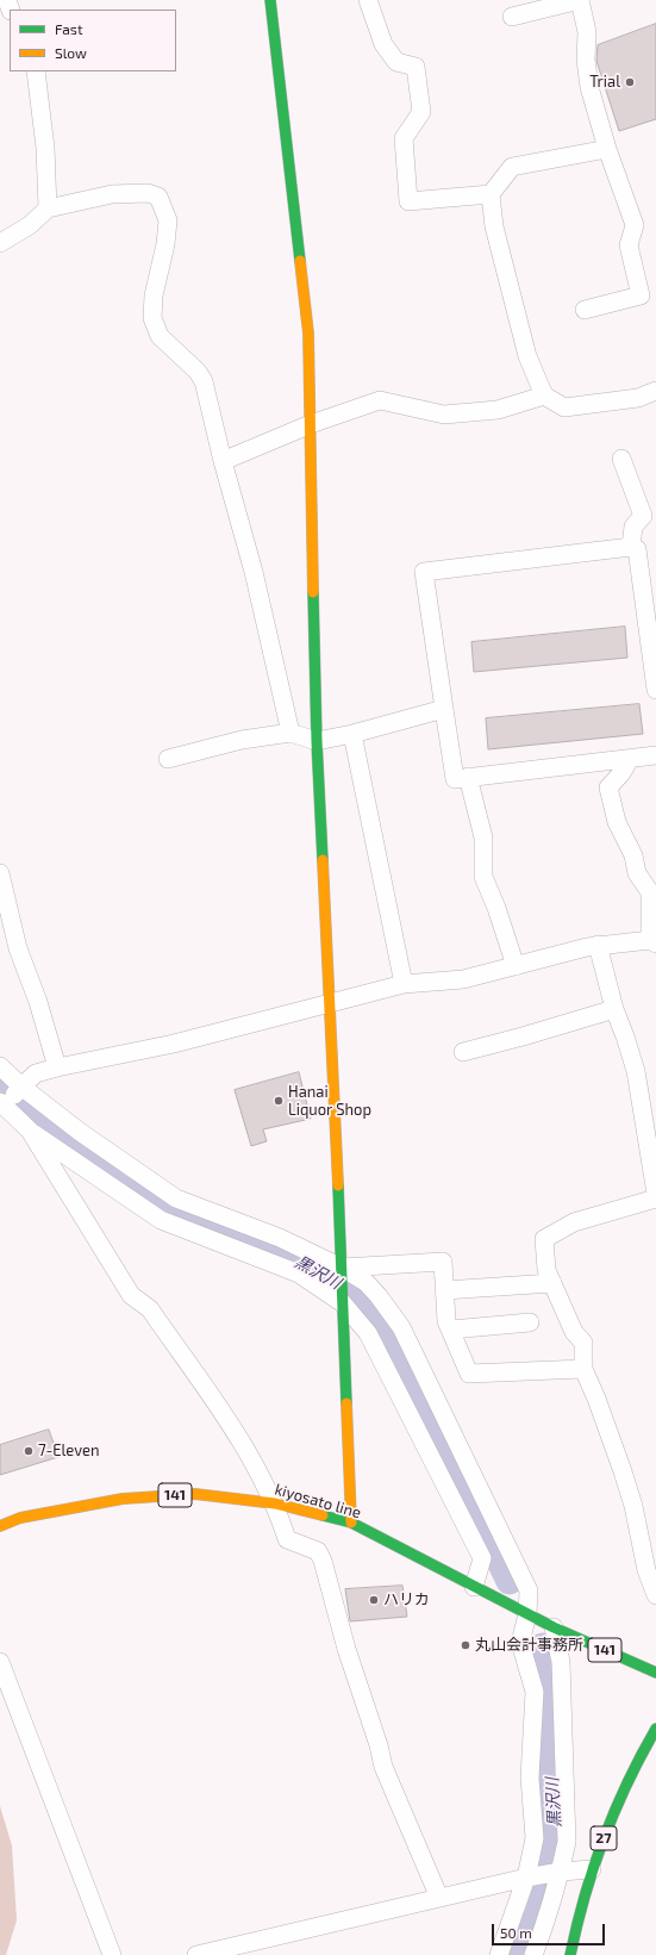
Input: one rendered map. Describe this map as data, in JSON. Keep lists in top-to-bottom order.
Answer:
{
  "streets": {
    "main road": ["141", "kiyosato line", "27"]
  },
  "water": ["黒沢川"],
  "places": [
    "Trial",
    "Hanai Liquor Shop",
    "7-Eleven",
    "ハリカ",
    "丸山会計事務所"
  ],
  "legend": ["Fast", "Slow"],
  "scale_bar": "50 m"
}
